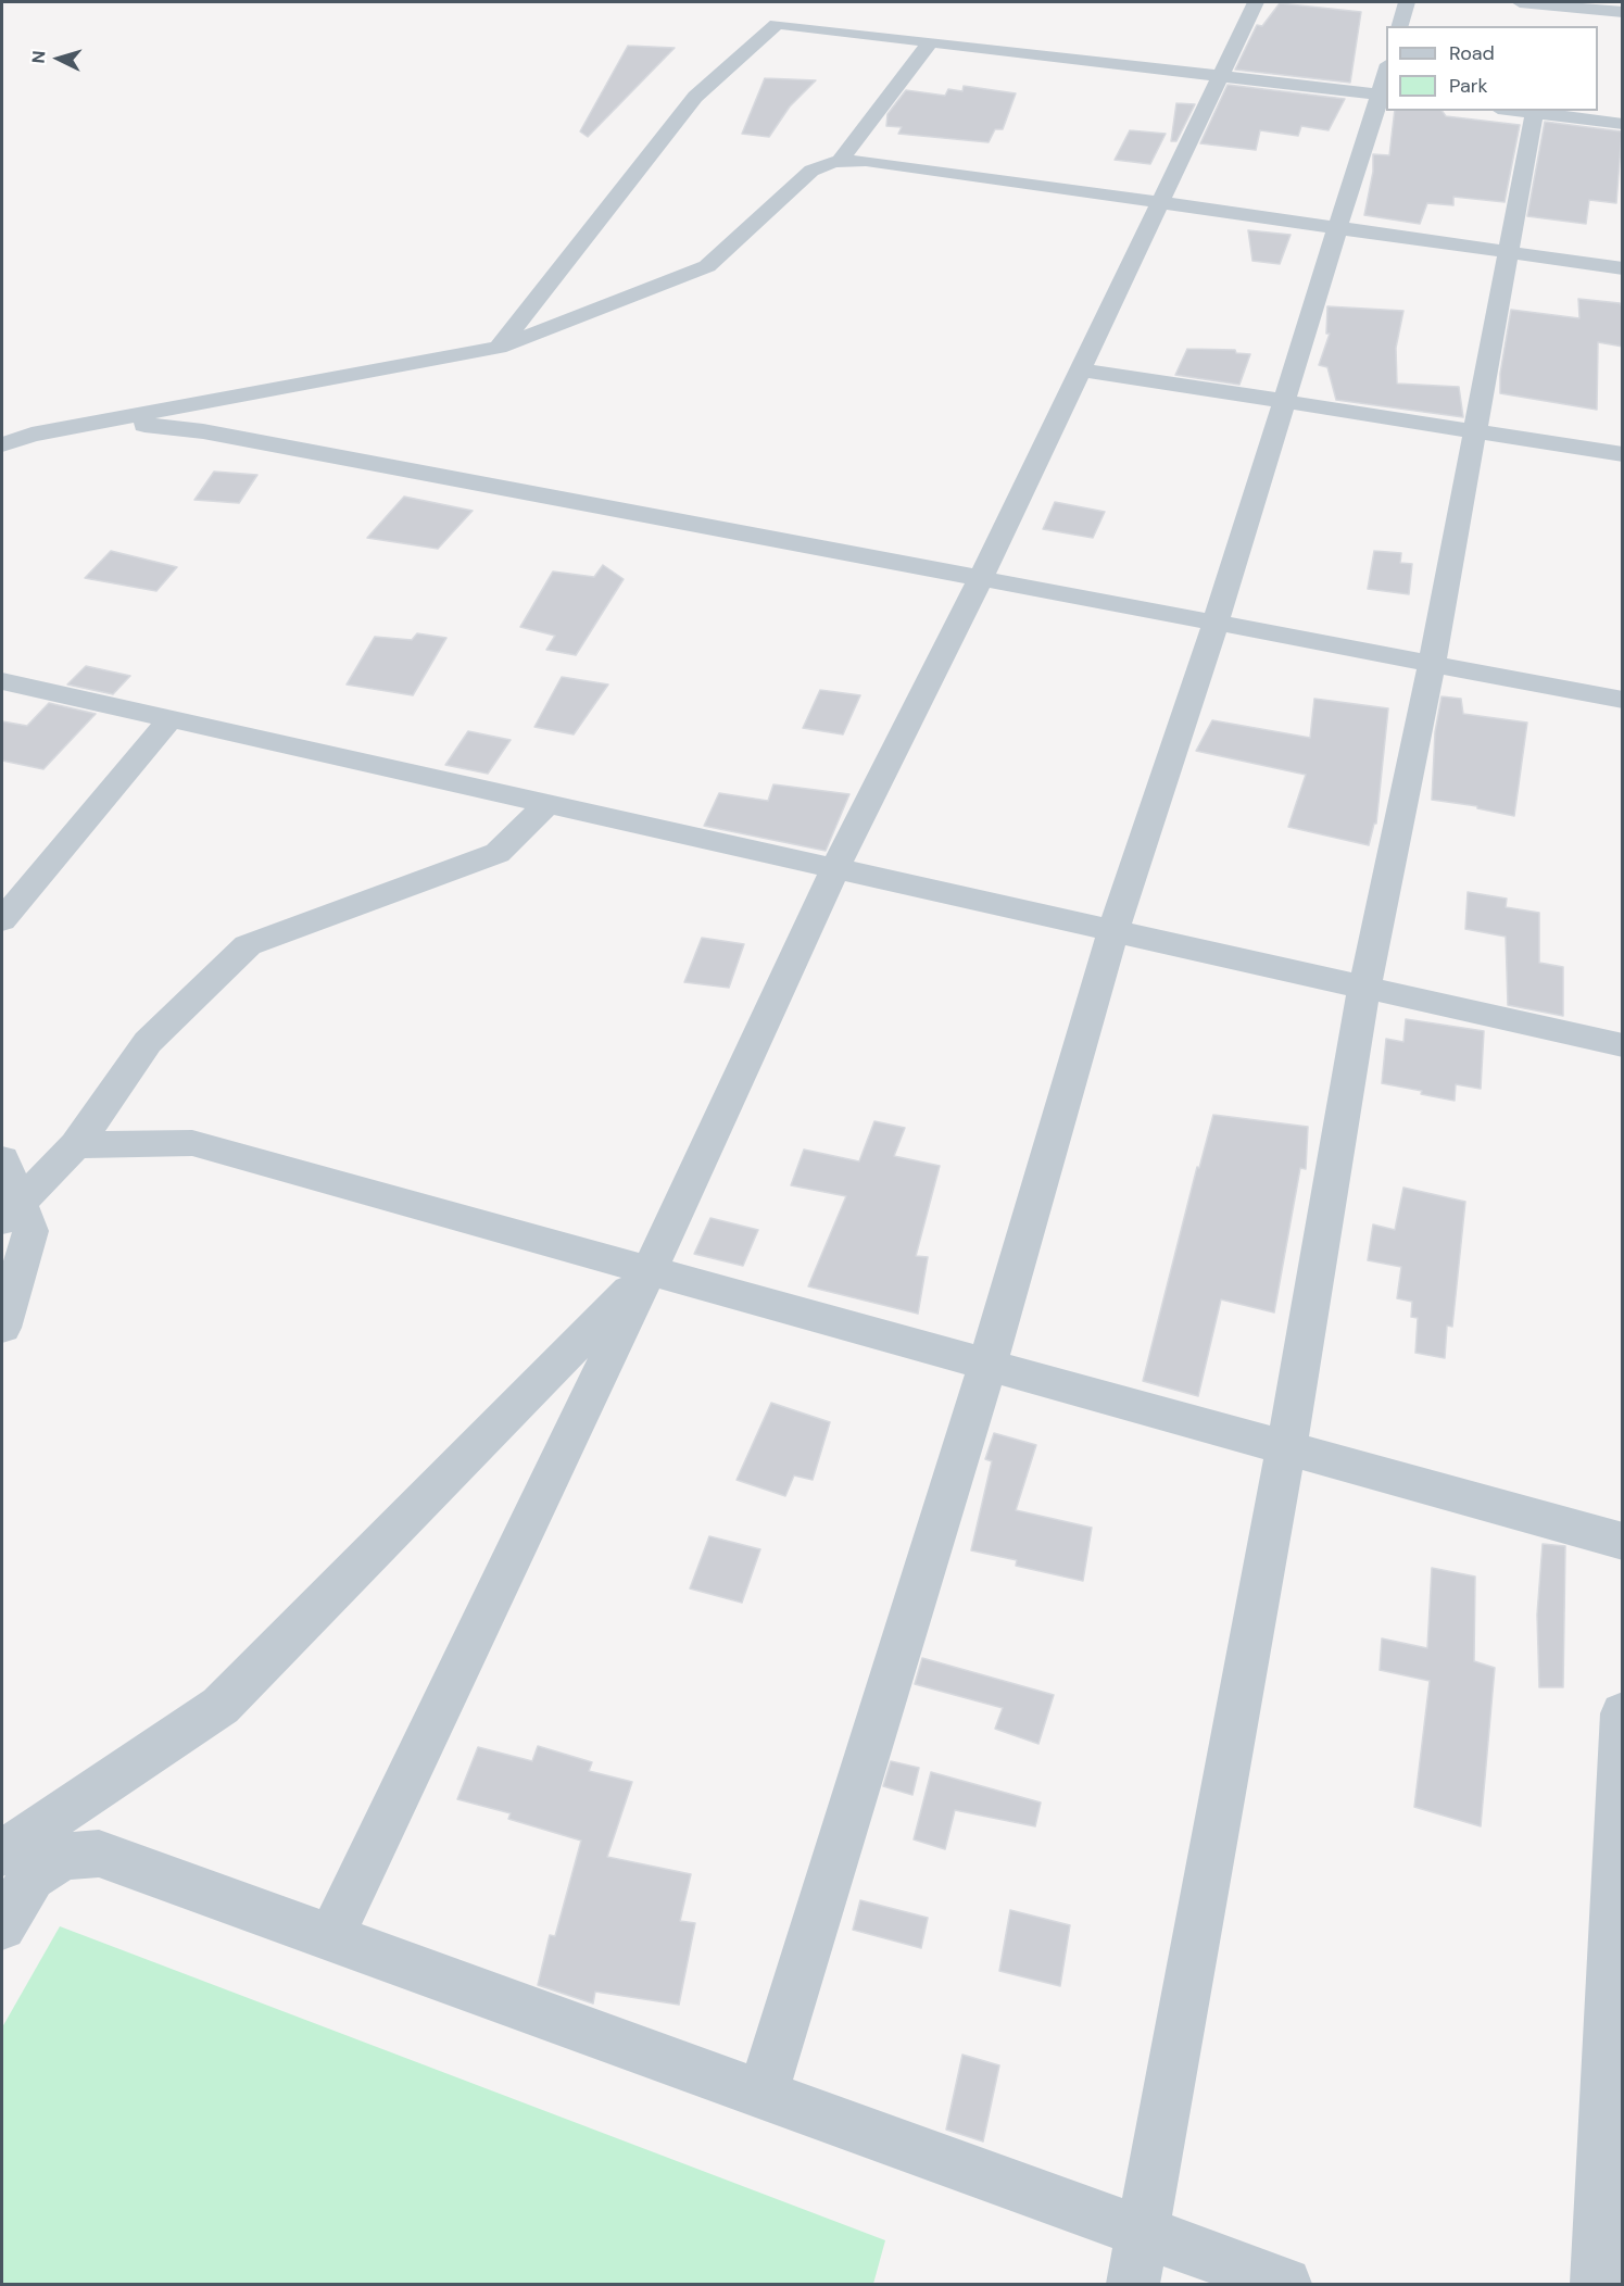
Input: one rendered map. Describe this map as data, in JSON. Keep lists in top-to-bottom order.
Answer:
{
  "legend": ["Road", "Park"],
  "north": "left"
}
